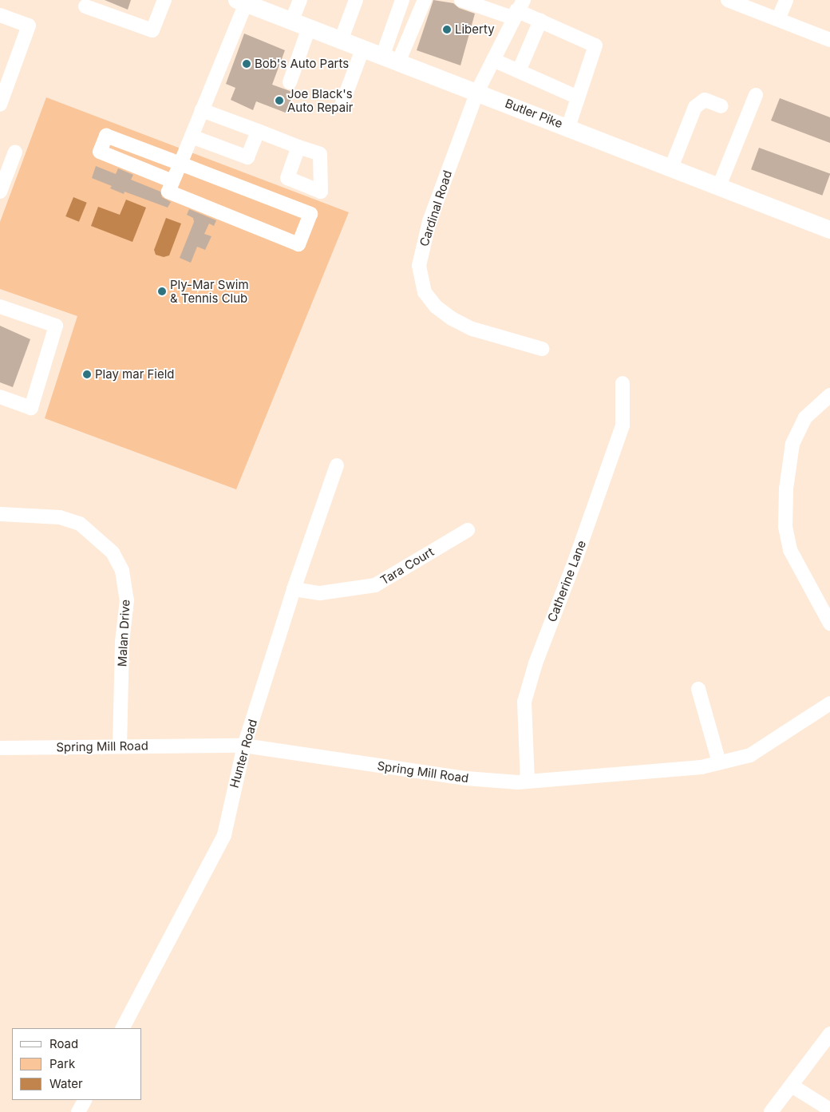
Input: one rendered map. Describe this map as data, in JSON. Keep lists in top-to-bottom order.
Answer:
{
  "streets": {
    "main road": ["Butler Pike"],
    "street": [
      "Cardinal Road",
      "Tara Court",
      "Catherine Lane",
      "Malan Drive",
      "Spring Mill Road",
      "Hunter Road"
    ]
  },
  "crossings": [
    ["Butler Pike", "Cardinal Road"],
    ["Tara Court", "Hunter Road"],
    ["Catherine Lane", "Spring Mill Road"],
    ["Malan Drive", "Spring Mill Road"],
    ["Spring Mill Road", "Hunter Road"]
  ],
  "places": [
    "Liberty",
    "Bob's Auto Parts",
    "Joe Black's Auto Repair",
    "Ply-Mar Swim & Tennis Club",
    "Play mar Field"
  ],
  "legend": ["Road", "Park", "Water"]
}
